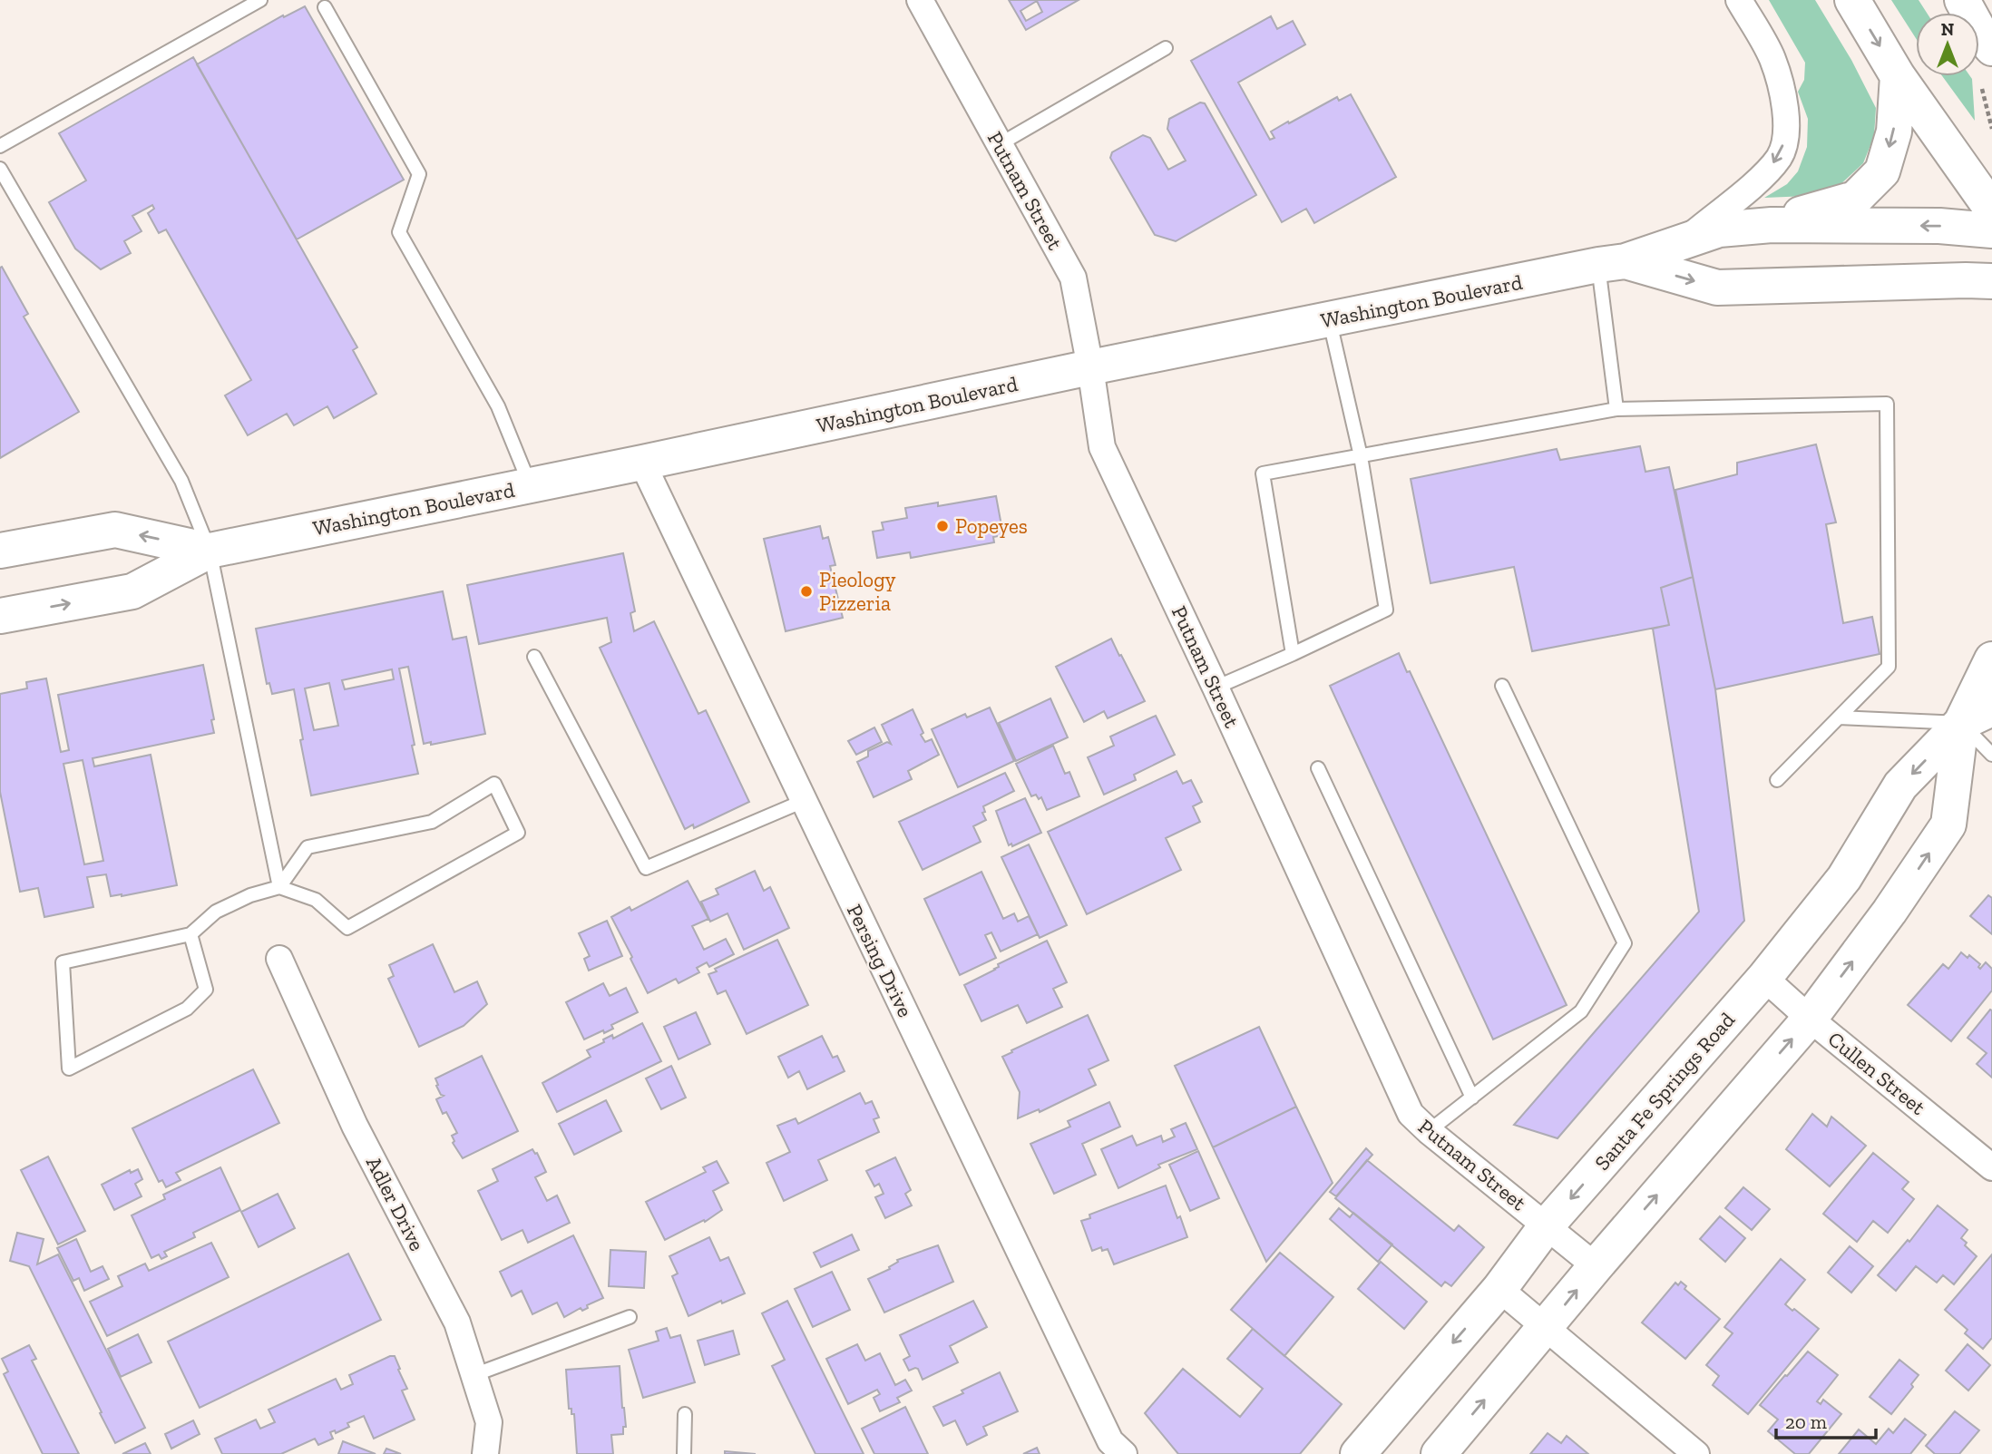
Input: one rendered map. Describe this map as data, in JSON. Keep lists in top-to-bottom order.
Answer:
{
  "streets": {
    "main road": ["Washington Boulevard", "Santa Fe Springs Road"],
    "street": [
      "Putnam Street",
      "Persing Drive",
      "Cullen Street",
      "Adler Drive"
    ]
  },
  "crossings": [
    ["Putnam Street", "Washington Boulevard"],
    ["Putnam Street", "Santa Fe Springs Road"],
    ["Washington Boulevard", "Persing Drive"],
    ["Cullen Street", "Santa Fe Springs Road"]
  ],
  "places": ["Popeyes", "Pieology Pizzeria"],
  "scale_bar": "20 m",
  "north": "top"
}
